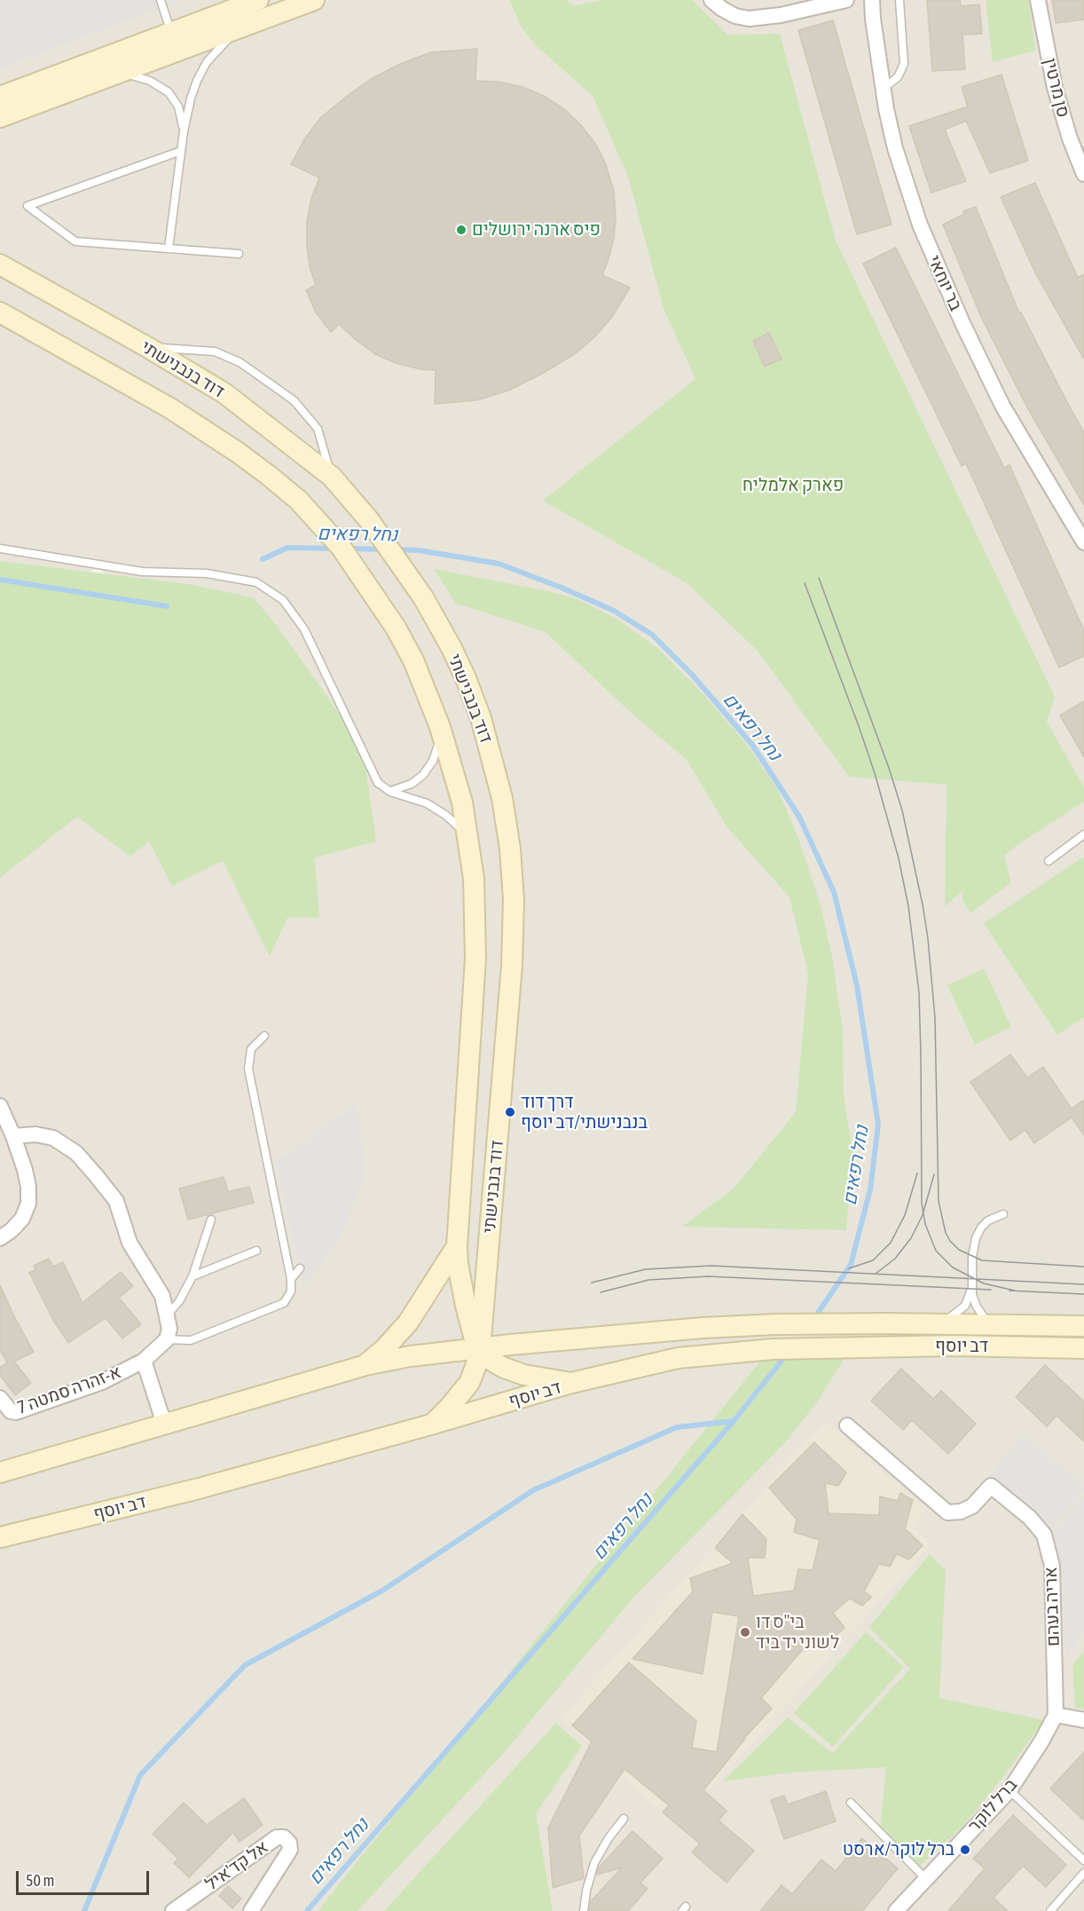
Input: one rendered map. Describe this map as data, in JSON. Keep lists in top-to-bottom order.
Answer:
{
  "streets": {
    "main road": ["דוד בנבנישתי", "דב יוסף"],
    "street": [
      "סן מרטין",
      "בר יוחאי",
      "א-זהרה סמטה 7",
      "אריה בעהם",
      "ברל לוקר",
      "אל קד'איל"
    ]
  },
  "crossings": [
    ["דוד בנבנישתי", "דב יוסף"],
    ["דב יוסף", "א-זהרה סמטה 7"],
    ["אריה בעהם", "ברל לוקר"]
  ],
  "water": ["נחל רפאים"],
  "parks": ["פארק אלמליח"],
  "places": [
    "פיס ארנה ירושלים",
    "דרך דוד בנבנישתי/דב יוסף",
    "בי\"ס דו לשוני יד ביד",
    "ברל לוקר/ארסט"
  ],
  "scale_bar": "50 m"
}
